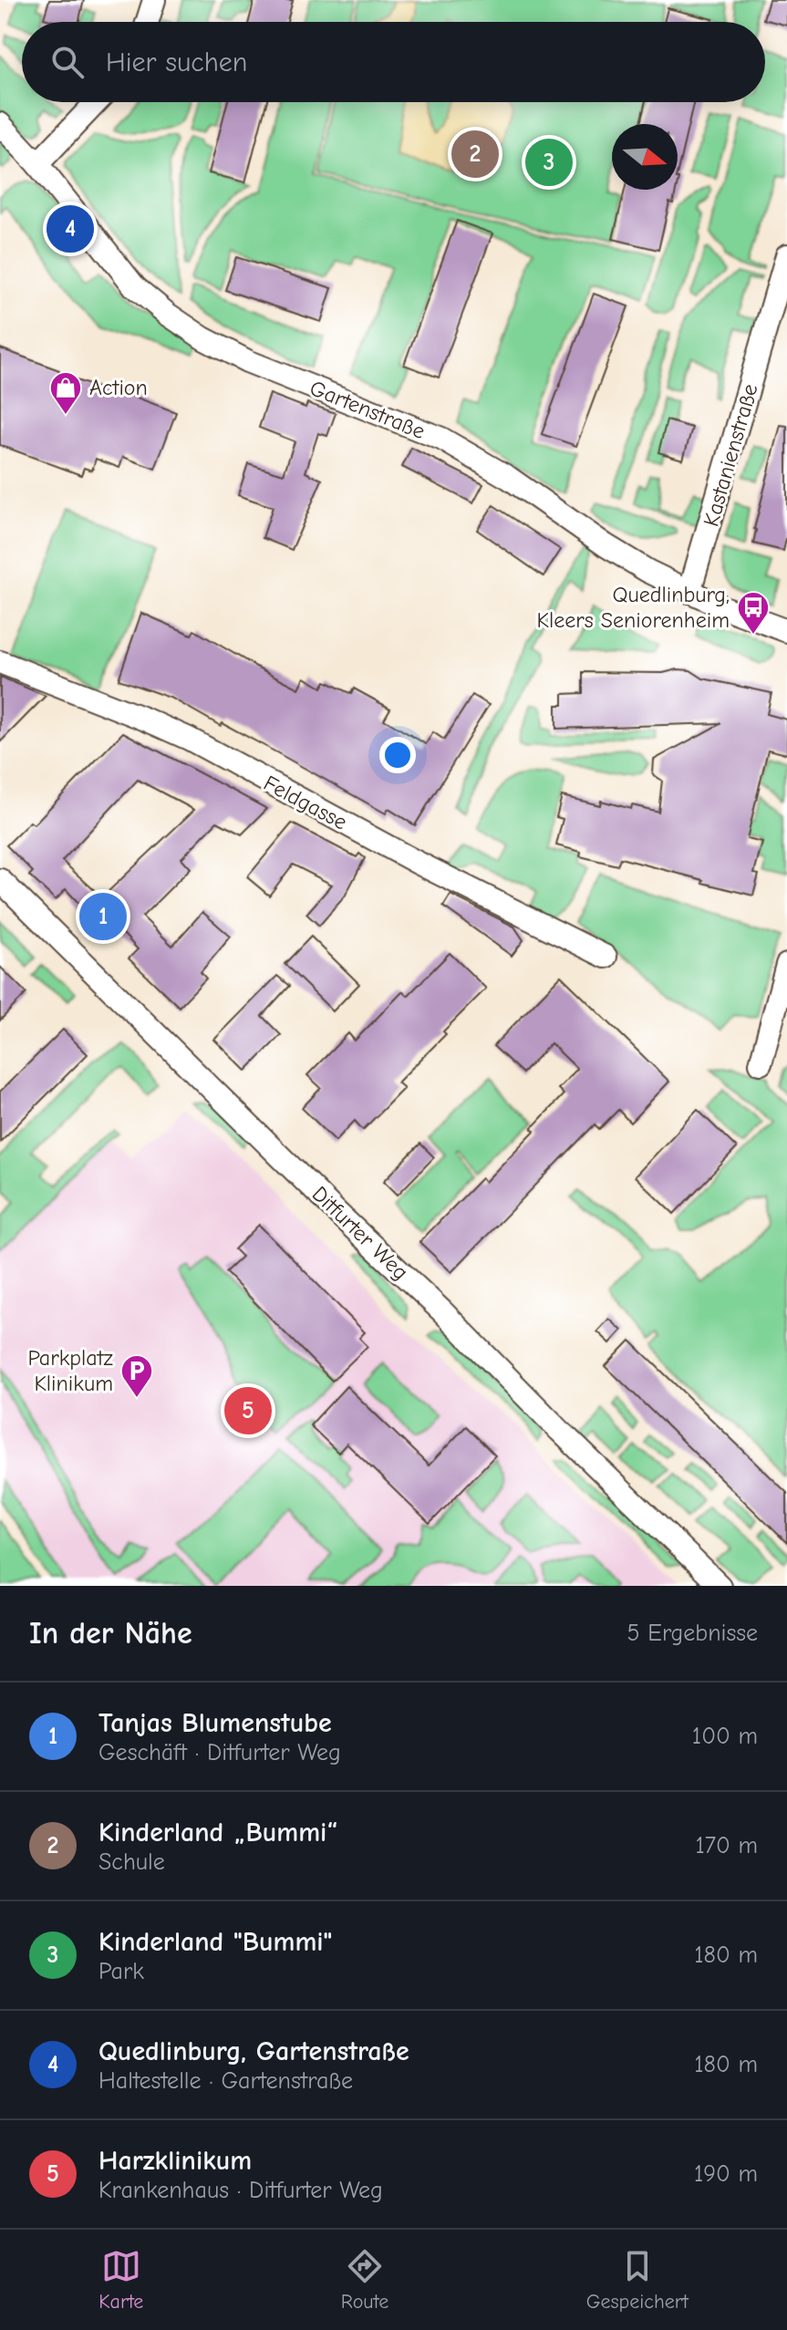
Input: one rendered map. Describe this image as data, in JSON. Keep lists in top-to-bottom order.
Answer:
{
  "streets": {
    "street": [
      "Gartenstraße",
      "Kastanienstraße",
      "Feldgasse",
      "Ditfurter Weg"
    ]
  },
  "crossings": [
    ["Gartenstraße", "Kastanienstraße"]
  ],
  "places": {
    "shop": ["Action"],
    "bus stop": ["Quedlinburg, Kleers Seniorenheim"],
    "parking": ["Parkplatz Klinikum"]
  },
  "north": "right",
  "page": {
    "search": "Hier suchen",
    "pins": [
      "2",
      "3",
      "4",
      "1",
      "5"
    ],
    "heading": ["In der Nähe", "5 Ergebnisse"],
    "list": [
      {
        "mark": "1",
        "name": "Tanjas Blumenstube",
        "note": "Geschäft · Ditfurter Weg",
        "value": "100 m"
      },
      {
        "mark": "2",
        "name": "Kinderland „Bummi“",
        "note": "Schule",
        "value": "170 m"
      },
      {
        "mark": "3",
        "name": "Kinderland \"Bummi\"",
        "note": "Park",
        "value": "180 m"
      },
      {
        "mark": "4",
        "name": "Quedlinburg, Gartenstraße",
        "note": "Haltestelle · Gartenstraße",
        "value": "180 m"
      },
      {
        "mark": "5",
        "name": "Harzklinikum",
        "note": "Krankenhaus · Ditfurter Weg",
        "value": "190 m"
      }
    ],
    "nav": ["Karte", "Route", "Gespeichert"]
  }
}
